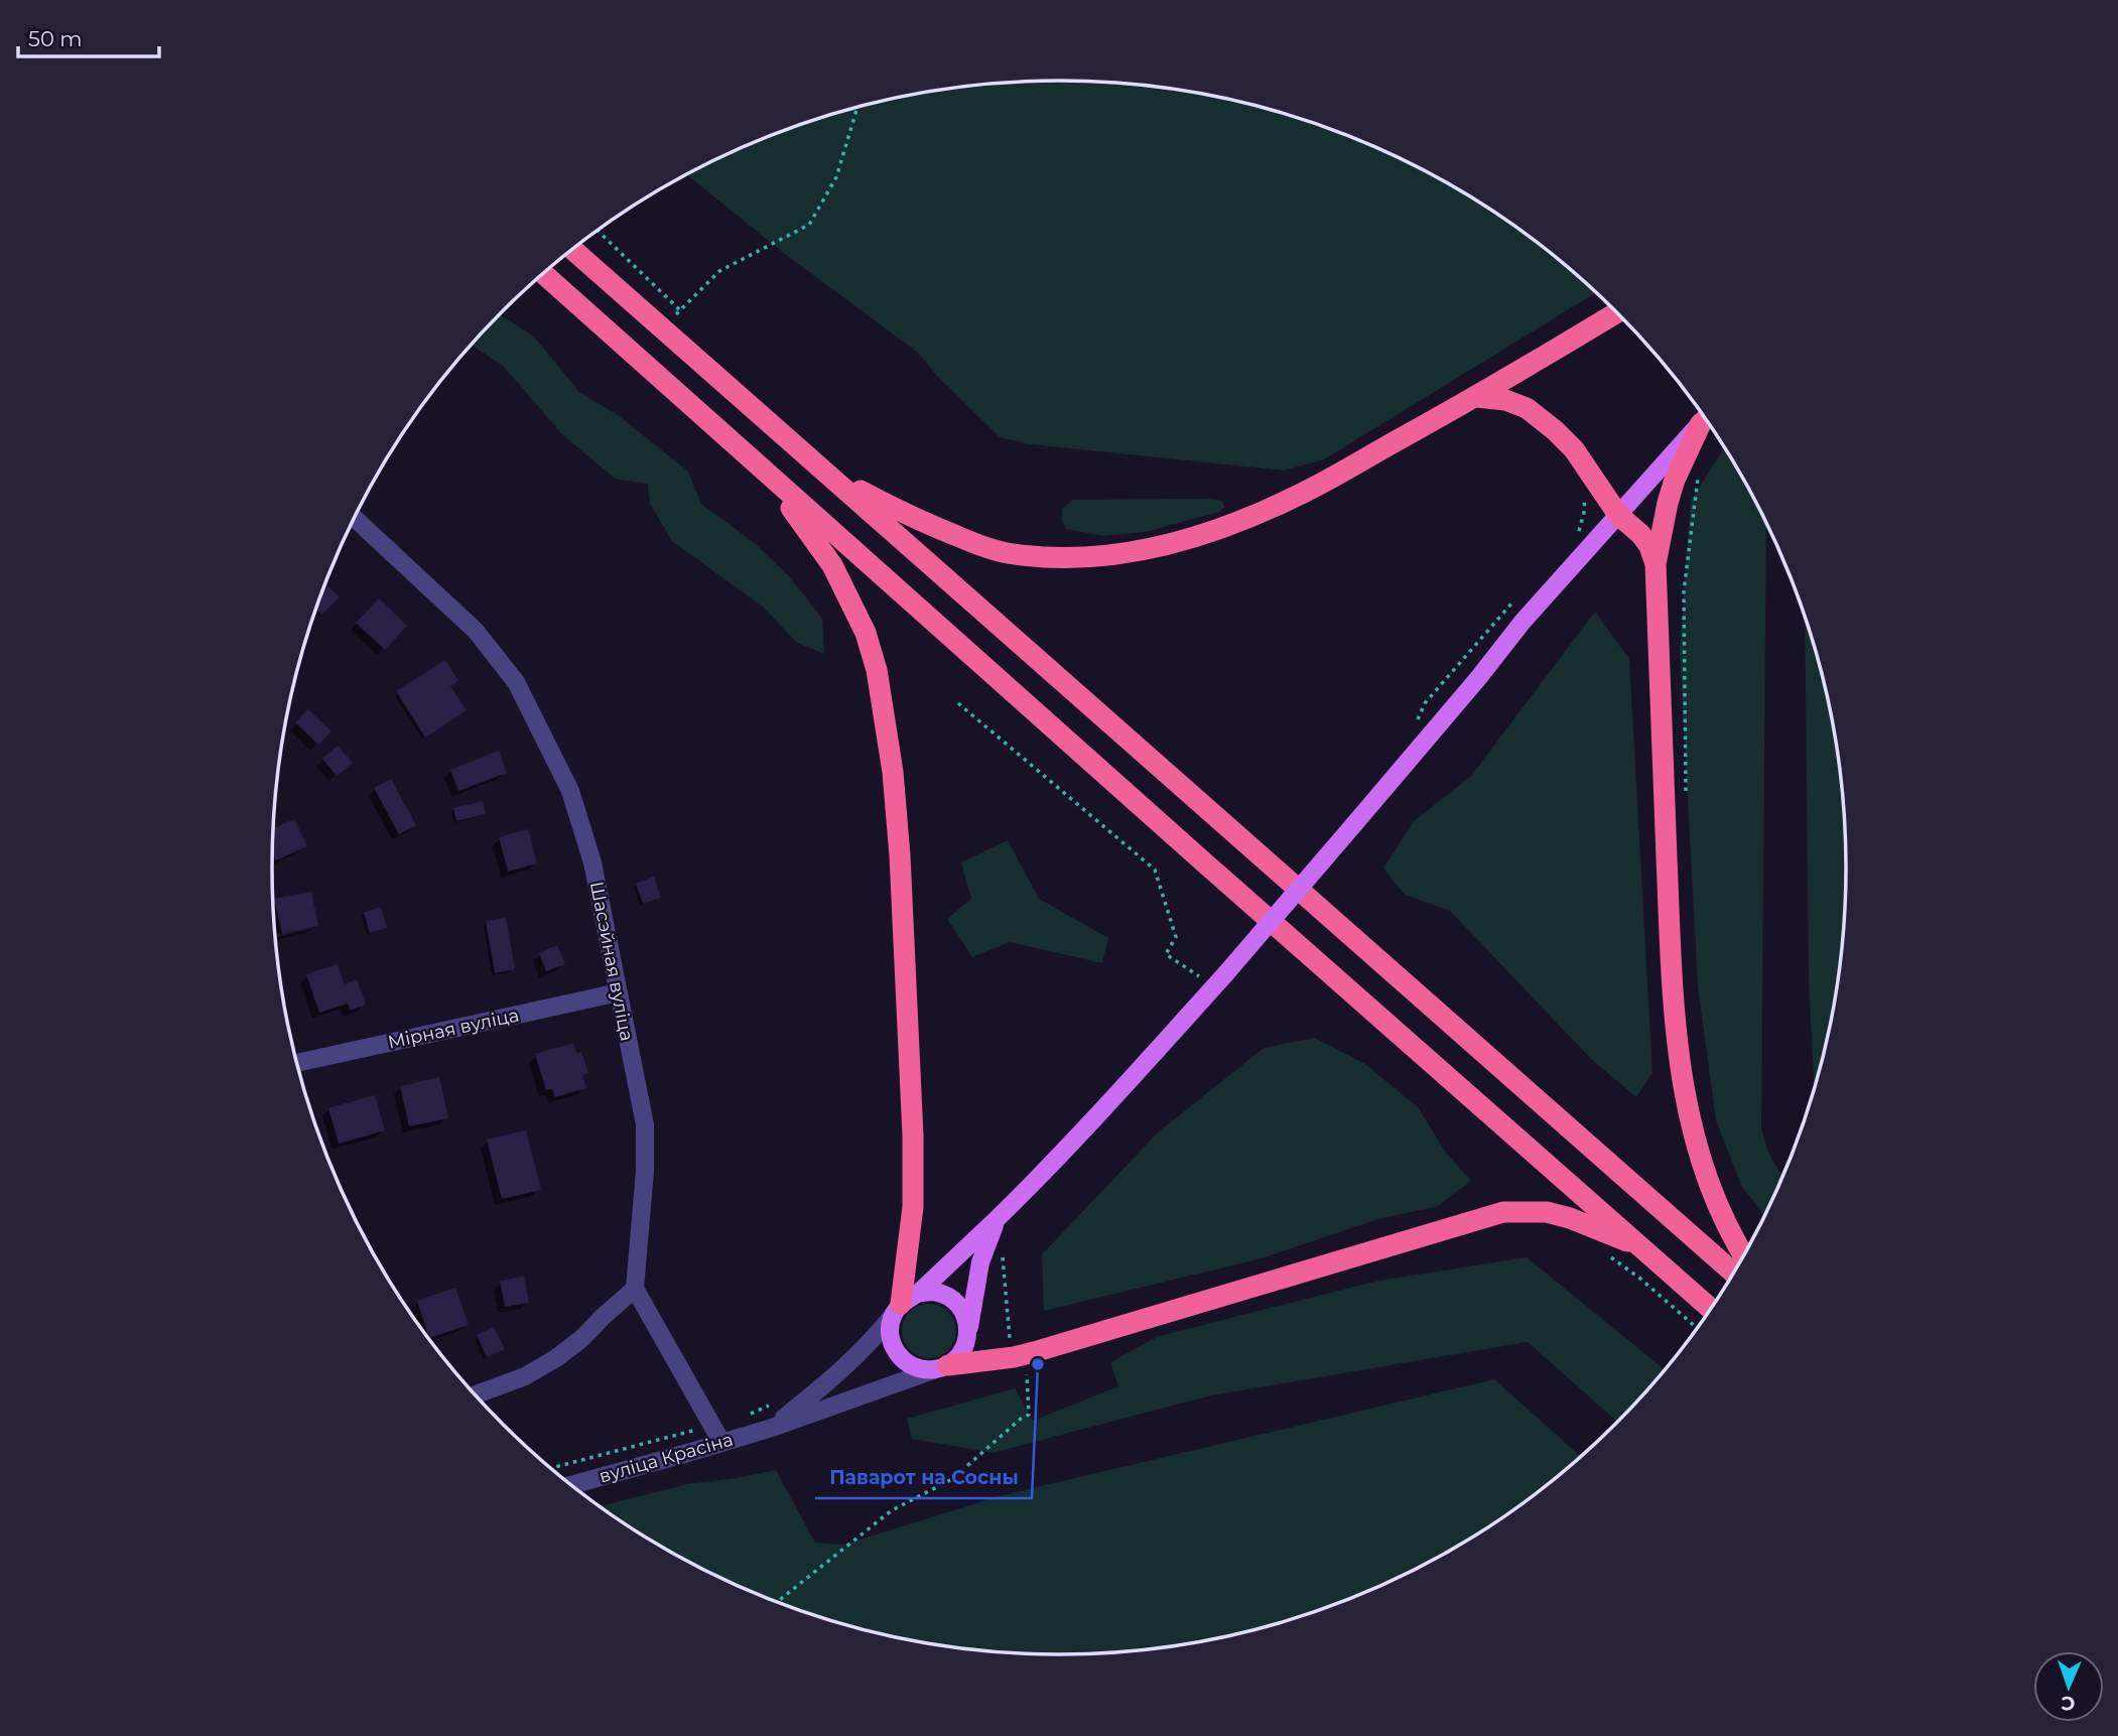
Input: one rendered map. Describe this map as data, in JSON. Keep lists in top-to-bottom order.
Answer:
{
  "streets": {
    "street": ["Шасэйная вуліца", "Мірная вуліца", "вуліца Красіна"]
  },
  "crossings": [
    ["Шасэйная вуліца", "Мірная вуліца"]
  ],
  "places": ["Паварот на Сосны"],
  "scale_bar": "50 m",
  "north": "bottom"
}
